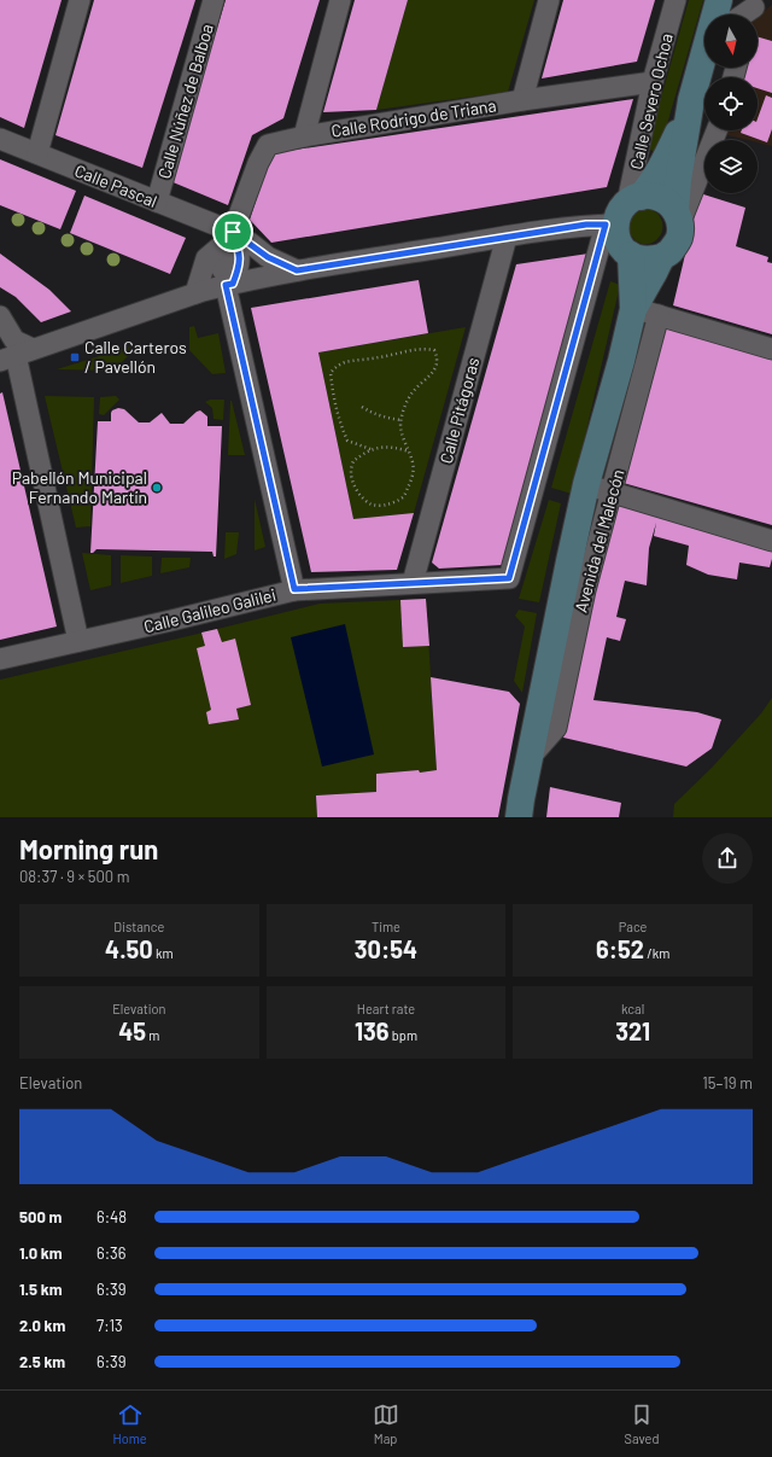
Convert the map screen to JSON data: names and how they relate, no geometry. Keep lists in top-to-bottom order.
{
  "streets": {
    "main road": ["Avenida del Malecón"],
    "street": [
      "Calle Núñez de Balboa",
      "Calle Severo Ochoa",
      "Calle Rodrigo de Triana",
      "Calle Pascal",
      "Calle Pitágoras",
      "Calle Galileo Galilei"
    ]
  },
  "crossings": [
    ["Calle Núñez de Balboa", "Calle Pascal"],
    ["Calle Severo Ochoa", "Calle Rodrigo de Triana"],
    ["Calle Severo Ochoa", "Calle Galileo Galilei"],
    ["Calle Rodrigo de Triana", "Calle Pascal"],
    ["Calle Pitágoras", "Calle Galileo Galilei"]
  ],
  "places": {
    "transit": ["Calle Carteros / Pavellón"],
    "other": ["Pabellón Municipal Fernando Martín"]
  },
  "north": "bottom",
  "page": {
    "heading": ["Morning run", "08:37 · 9 × 500 m"],
    "stats": [
      ["Distance", "4.50 km"],
      ["Time", "30:54"],
      ["Pace", "6:52 /km"],
      ["Elevation", "45 m"],
      ["Heart rate", "136 bpm"],
      ["kcal", "321"]
    ],
    "chart": ["Elevation", "15–19 m"],
    "list": [
      {
        "name": "500 m",
        "note": "6:48"
      },
      {
        "name": "1.0 km",
        "note": "6:36"
      },
      {
        "name": "1.5 km",
        "note": "6:39"
      },
      {
        "name": "2.0 km",
        "note": "7:13"
      },
      {
        "name": "2.5 km",
        "note": "6:39"
      }
    ],
    "tabs": ["Home", "Map", "Saved"]
  }
}
